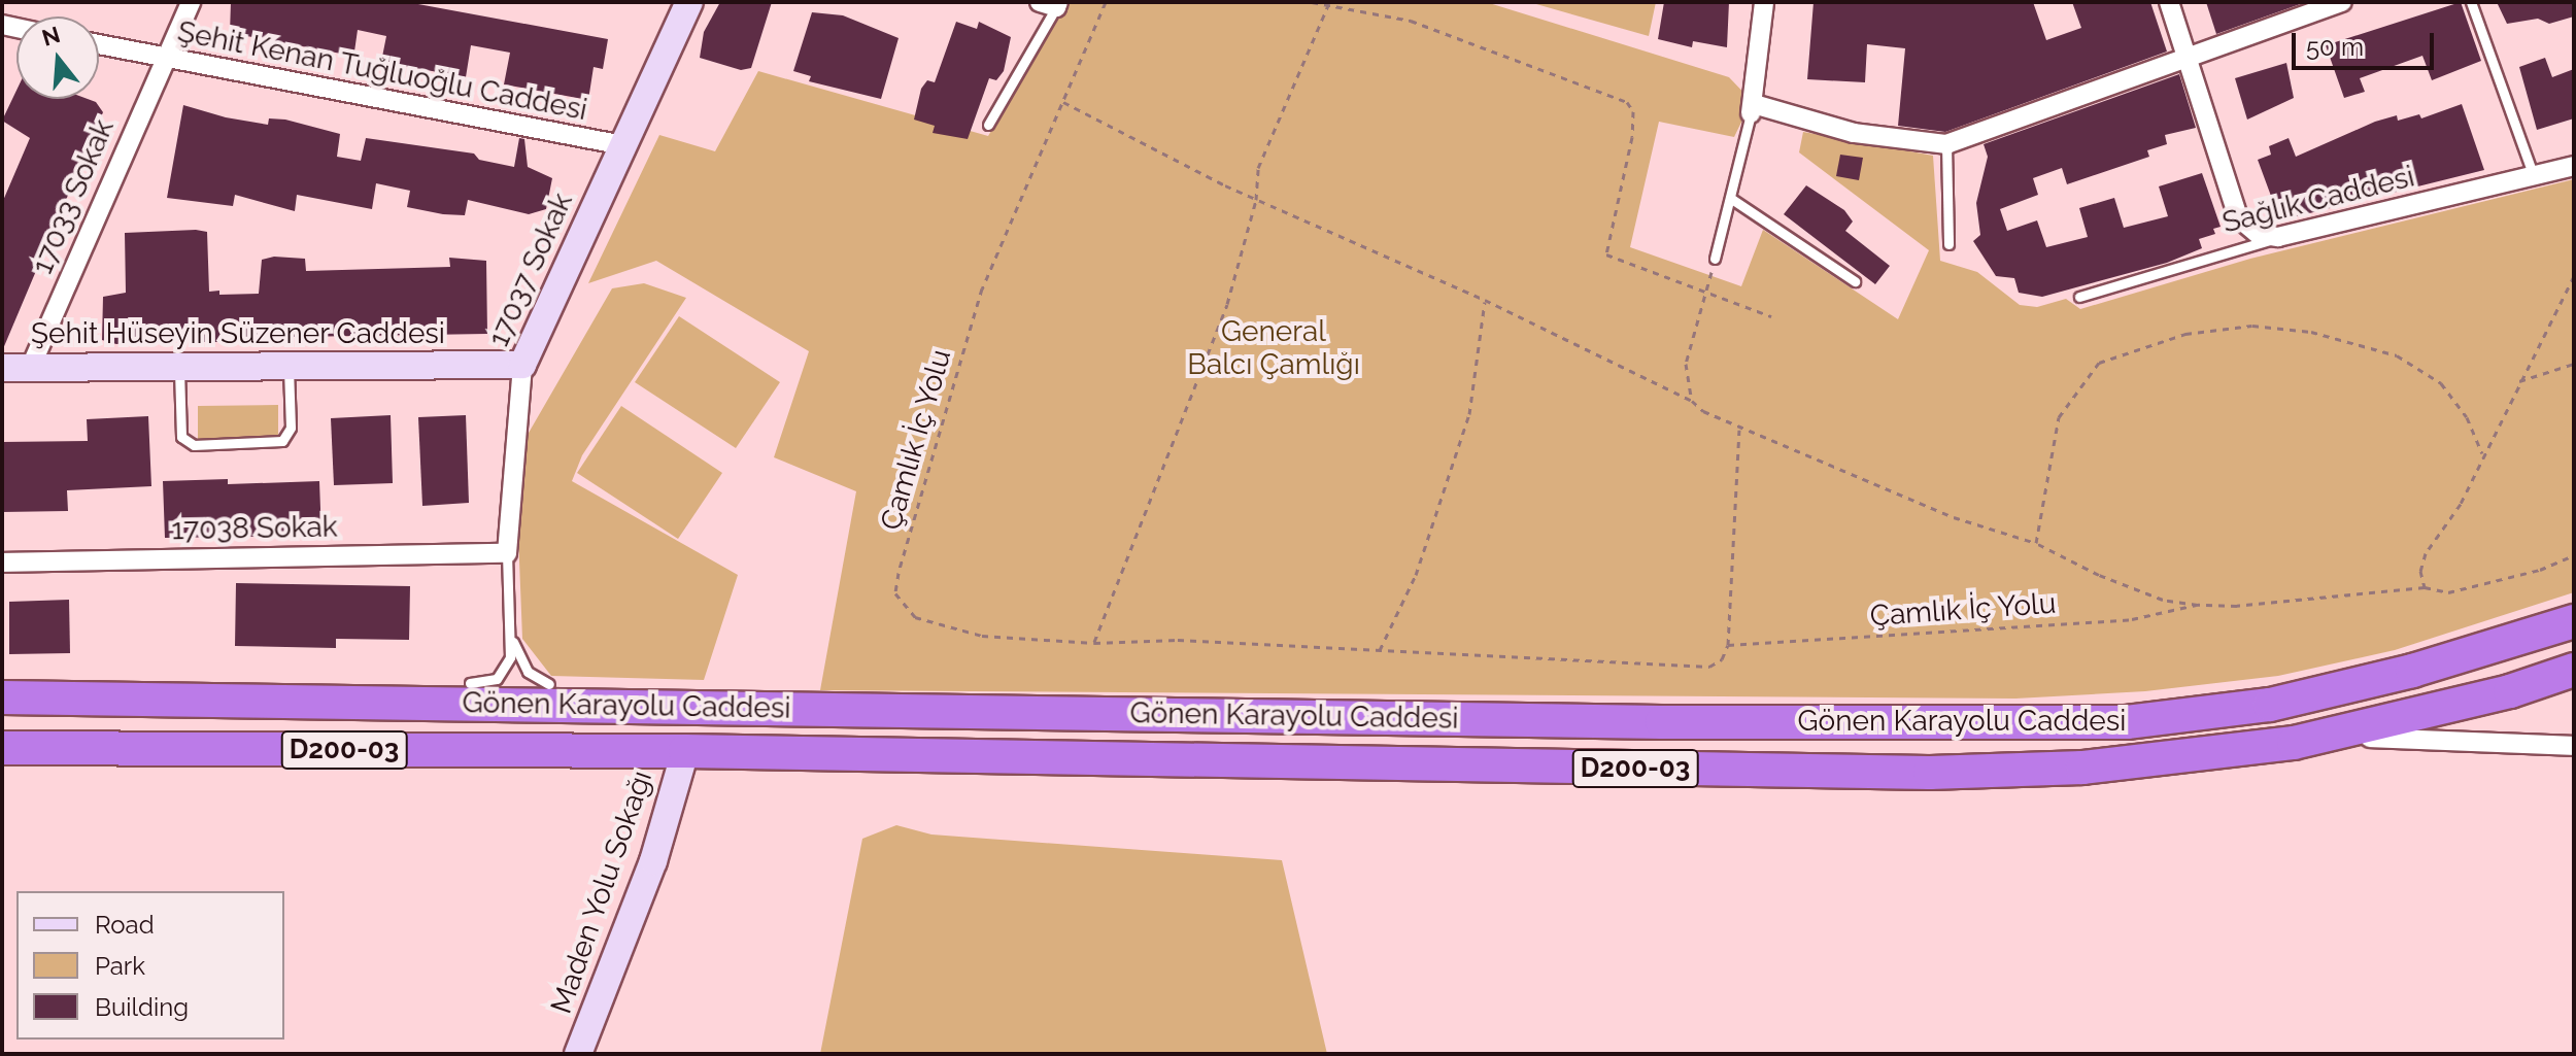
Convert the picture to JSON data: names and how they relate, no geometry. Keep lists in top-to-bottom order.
{
  "streets": {
    "highway": ["Gönen Karayolu Caddesi", "D200-03"],
    "street": [
      "Şehit Kenan Tuğluoğlu Caddesi",
      "17033 Sokak",
      "Sağlık Caddesi",
      "17037 Sokak",
      "Şehit Hüseyin Süzener Caddesi",
      "17038 Sokak",
      "Maden Yolu Sokağı"
    ],
    "path": ["Çamlık İç Yolu"]
  },
  "crossings": [
    ["Şehit Kenan Tuğluoğlu Caddesi", "17033 Sokak"],
    ["Şehit Kenan Tuğluoğlu Caddesi", "17037 Sokak"],
    ["17033 Sokak", "Şehit Hüseyin Süzener Caddesi"],
    ["17037 Sokak", "Şehit Hüseyin Süzener Caddesi"],
    ["17037 Sokak", "17038 Sokak"],
    ["Gönen Karayolu Caddesi", "Maden Yolu Sokağı"]
  ],
  "parks": ["General Balcı Çamlığı"],
  "legend": ["Road", "Park", "Building"],
  "scale_bar": "50 m",
  "north": "top"
}
